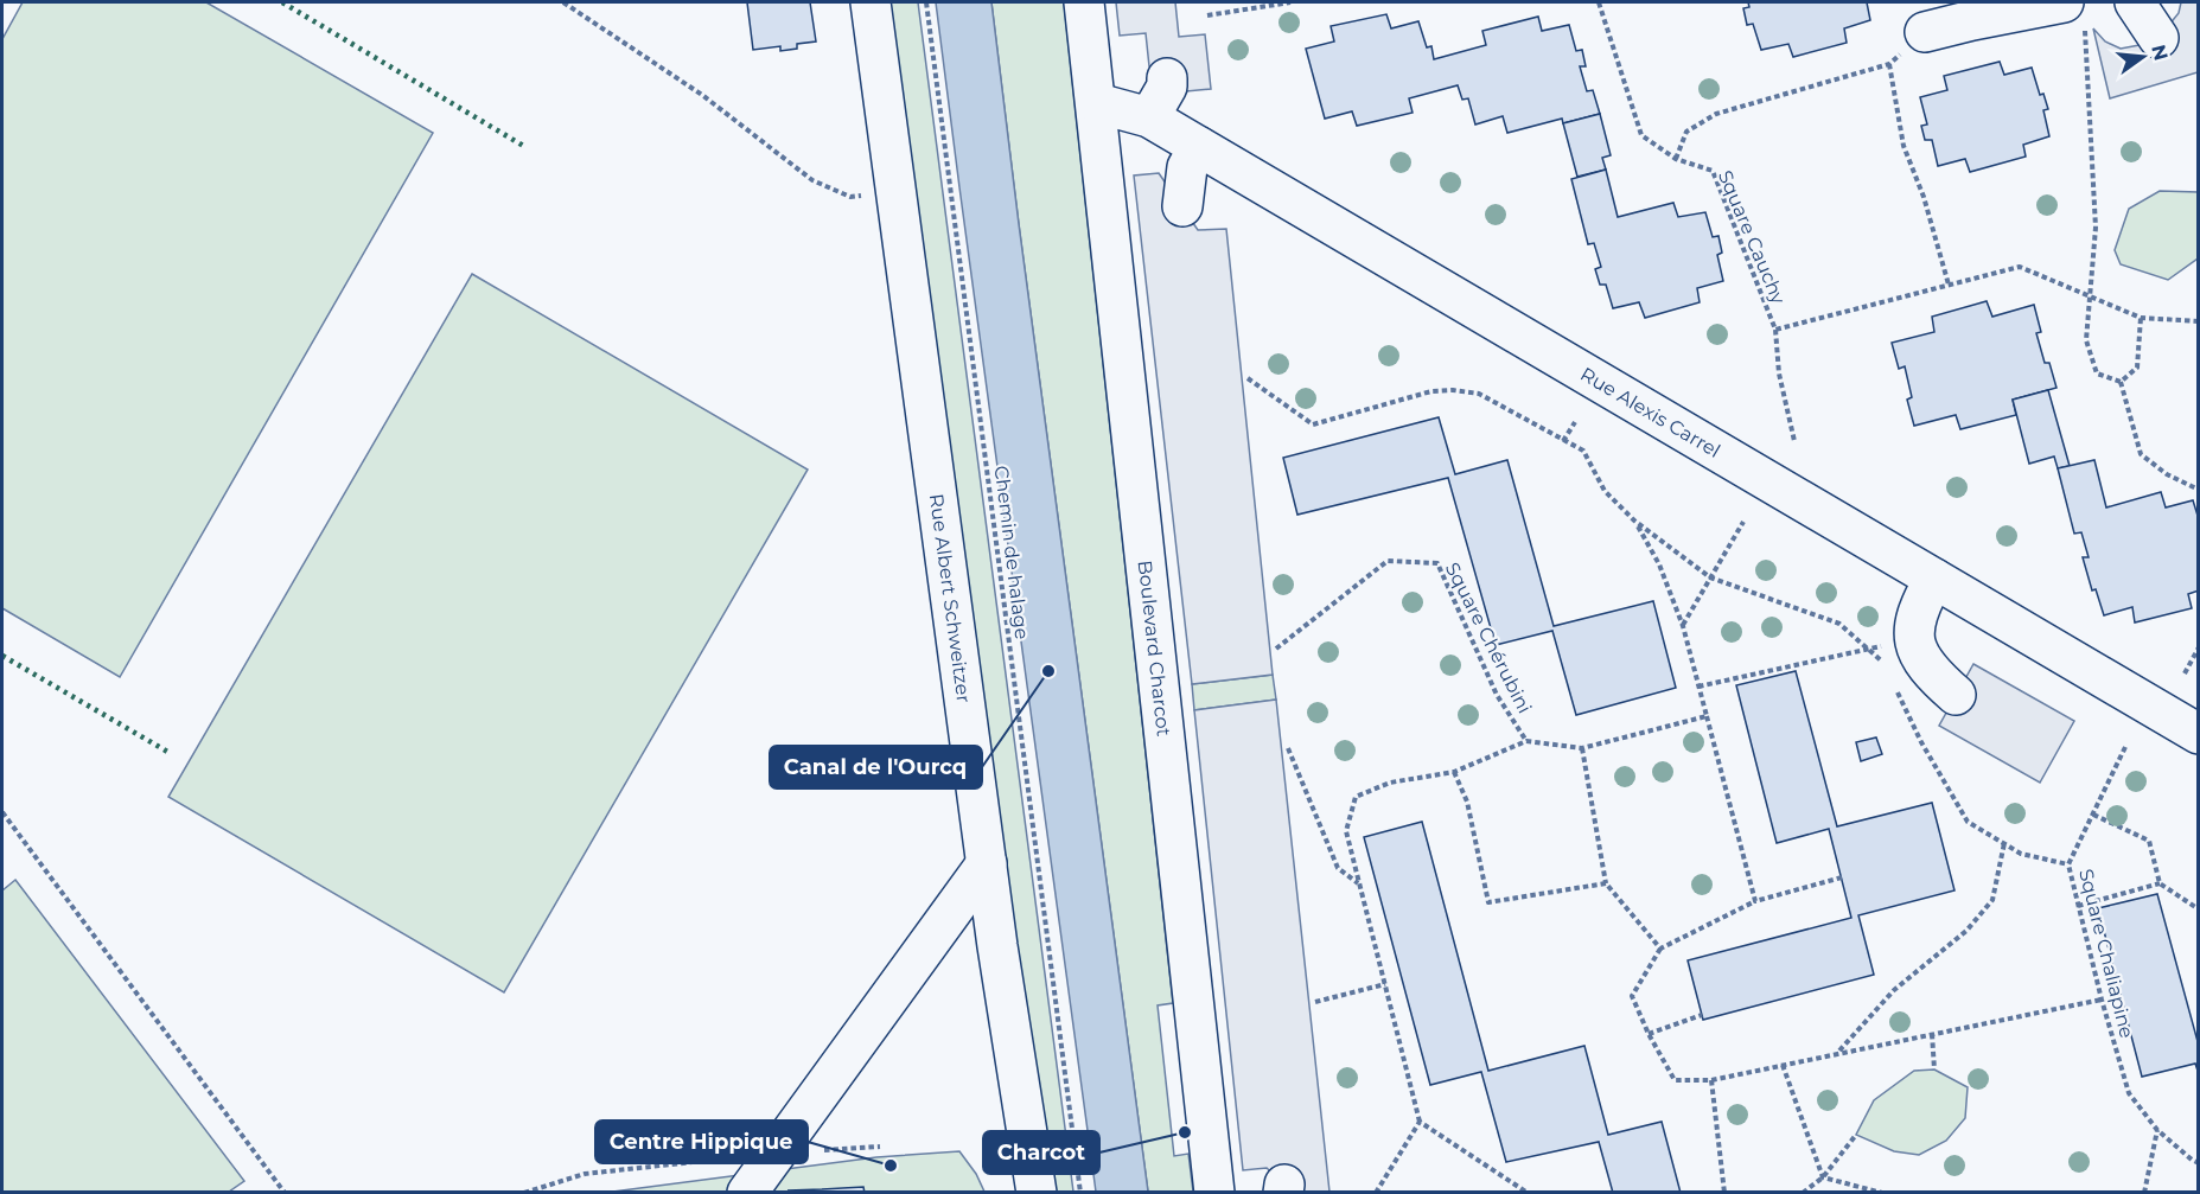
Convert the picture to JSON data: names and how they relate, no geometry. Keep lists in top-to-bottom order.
{
  "streets": {
    "street": ["Rue Alexis Carrel", "Rue Albert Schweitzer", "Boulevard Charcot"],
    "path": [
      "Square Cauchy",
      "Chemin de halage",
      "Square Chérubini",
      "Square Chaliapine"
    ]
  },
  "crossings": [
    ["Rue Alexis Carrel", "Boulevard Charcot"]
  ],
  "places": ["Canal de l'Ourcq", "Charcot", "Centre Hippique"],
  "north": "right"
}
